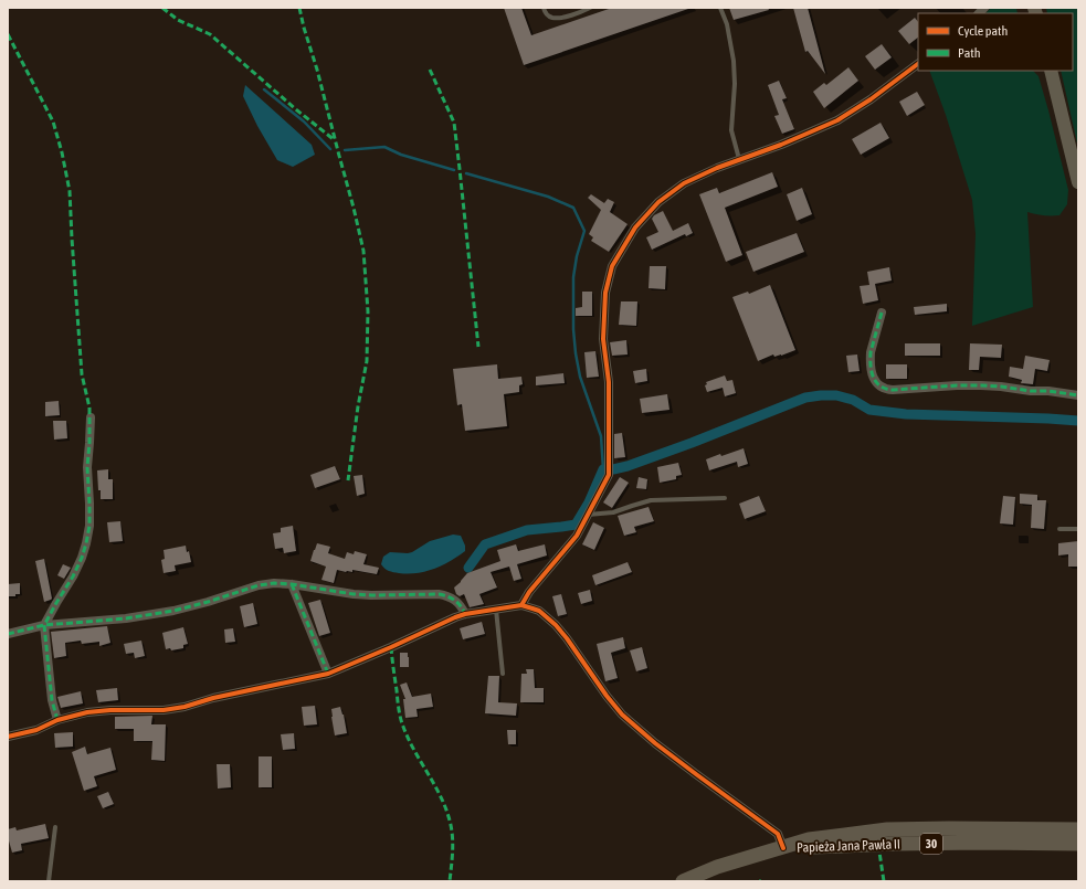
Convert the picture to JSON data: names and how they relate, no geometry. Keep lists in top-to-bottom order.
{
  "streets": {
    "main road": ["30", "Papieża Jana Pawła II"]
  },
  "crossings": [
    ["30", "Papieża Jana Pawła II"]
  ],
  "legend": ["Cycle path", "Path"]
}
